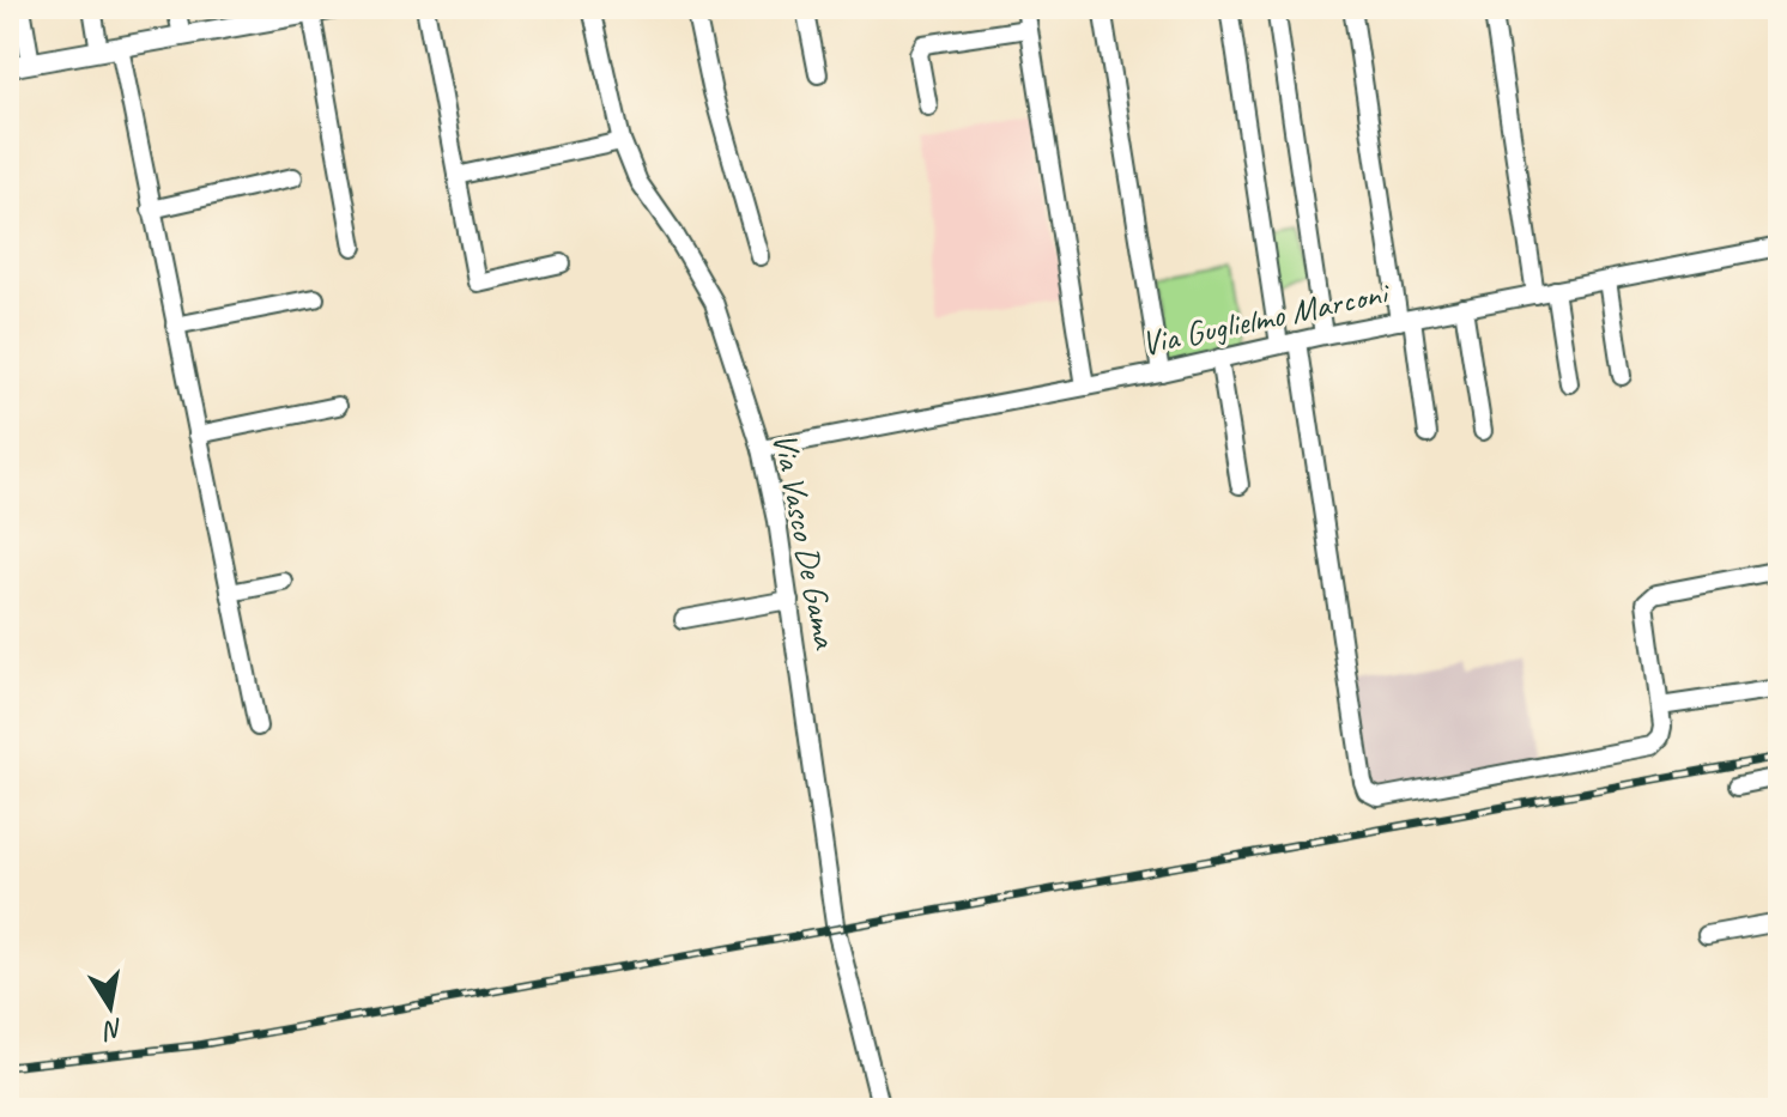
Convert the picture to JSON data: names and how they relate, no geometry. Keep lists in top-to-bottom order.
{
  "streets": {
    "street": ["Via Guglielmo Marconi", "Via Vasco De Gama"]
  },
  "crossings": [
    ["Via Guglielmo Marconi", "Via Vasco De Gama"]
  ],
  "north": "bottom"
}
